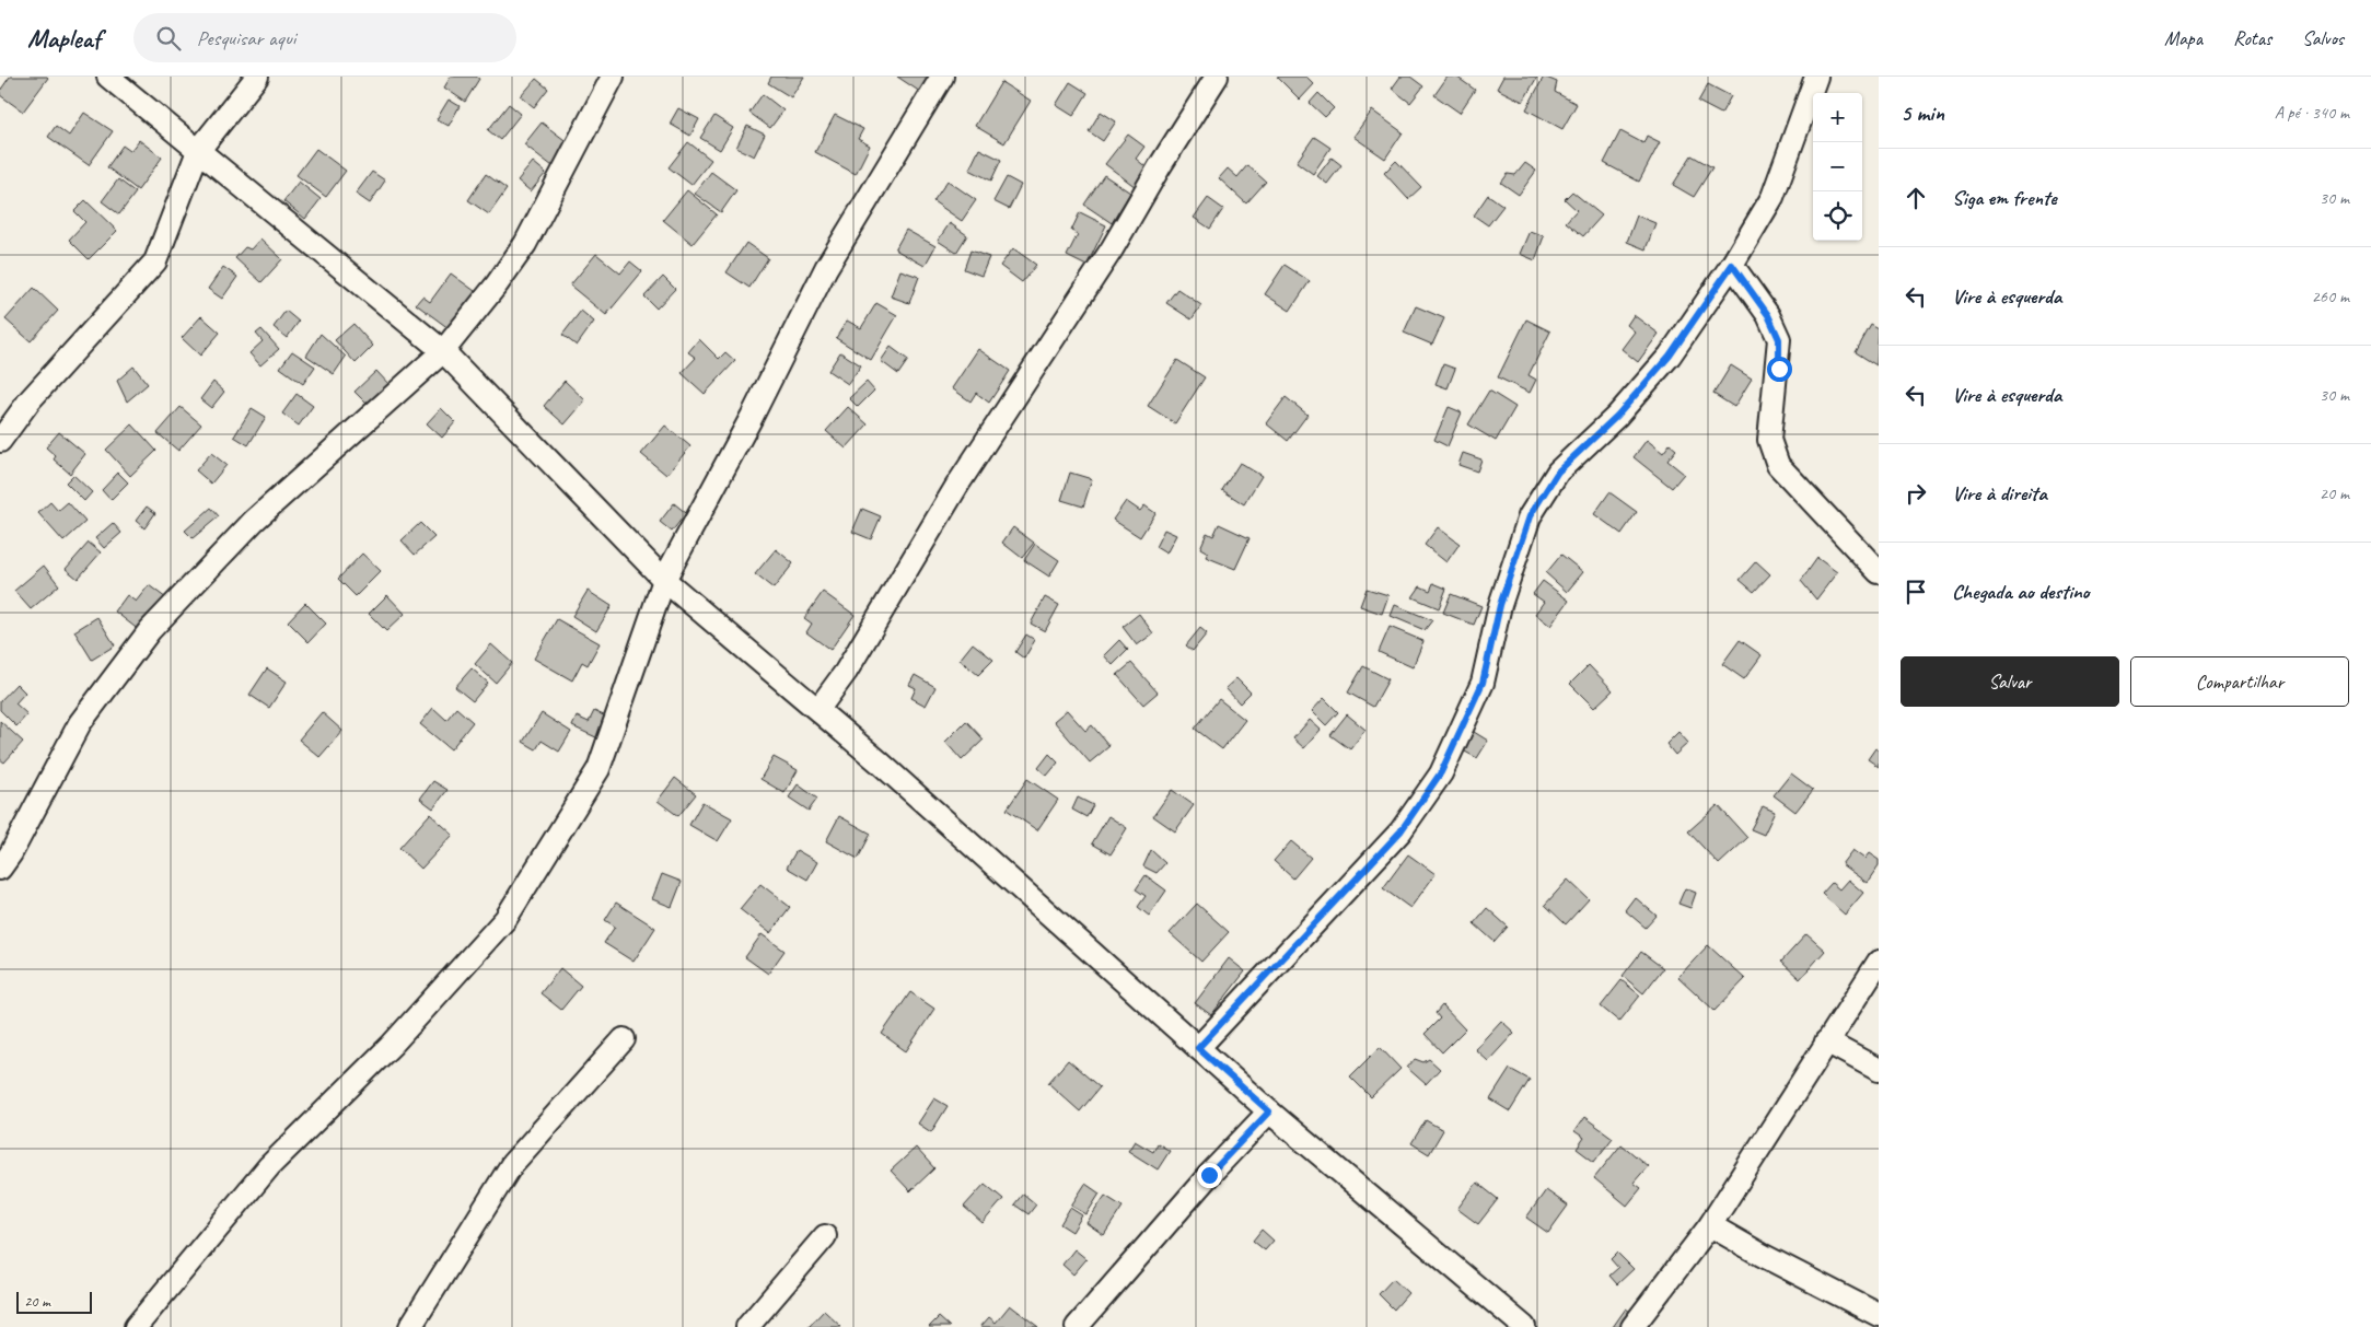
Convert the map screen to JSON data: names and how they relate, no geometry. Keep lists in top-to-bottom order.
{
  "scale_bar": "20 m",
  "page": {
    "header": "Mapleaf",
    "search": "Pesquisar aqui",
    "nav": ["Mapa", "Rotas", "Salvos"],
    "heading": ["5 min", "A pé · 340 m"],
    "map_buttons": ["+", "−"],
    "list": [
      ["Siga em frente", "30 m"],
      ["Vire à esquerda", "260 m"],
      ["Vire à esquerda", "30 m"],
      ["Vire à direita", "20 m"],
      "Chegada ao destino"
    ],
    "buttons": ["Salvar", "Compartilhar"],
    "scale": "20 m"
  }
}
